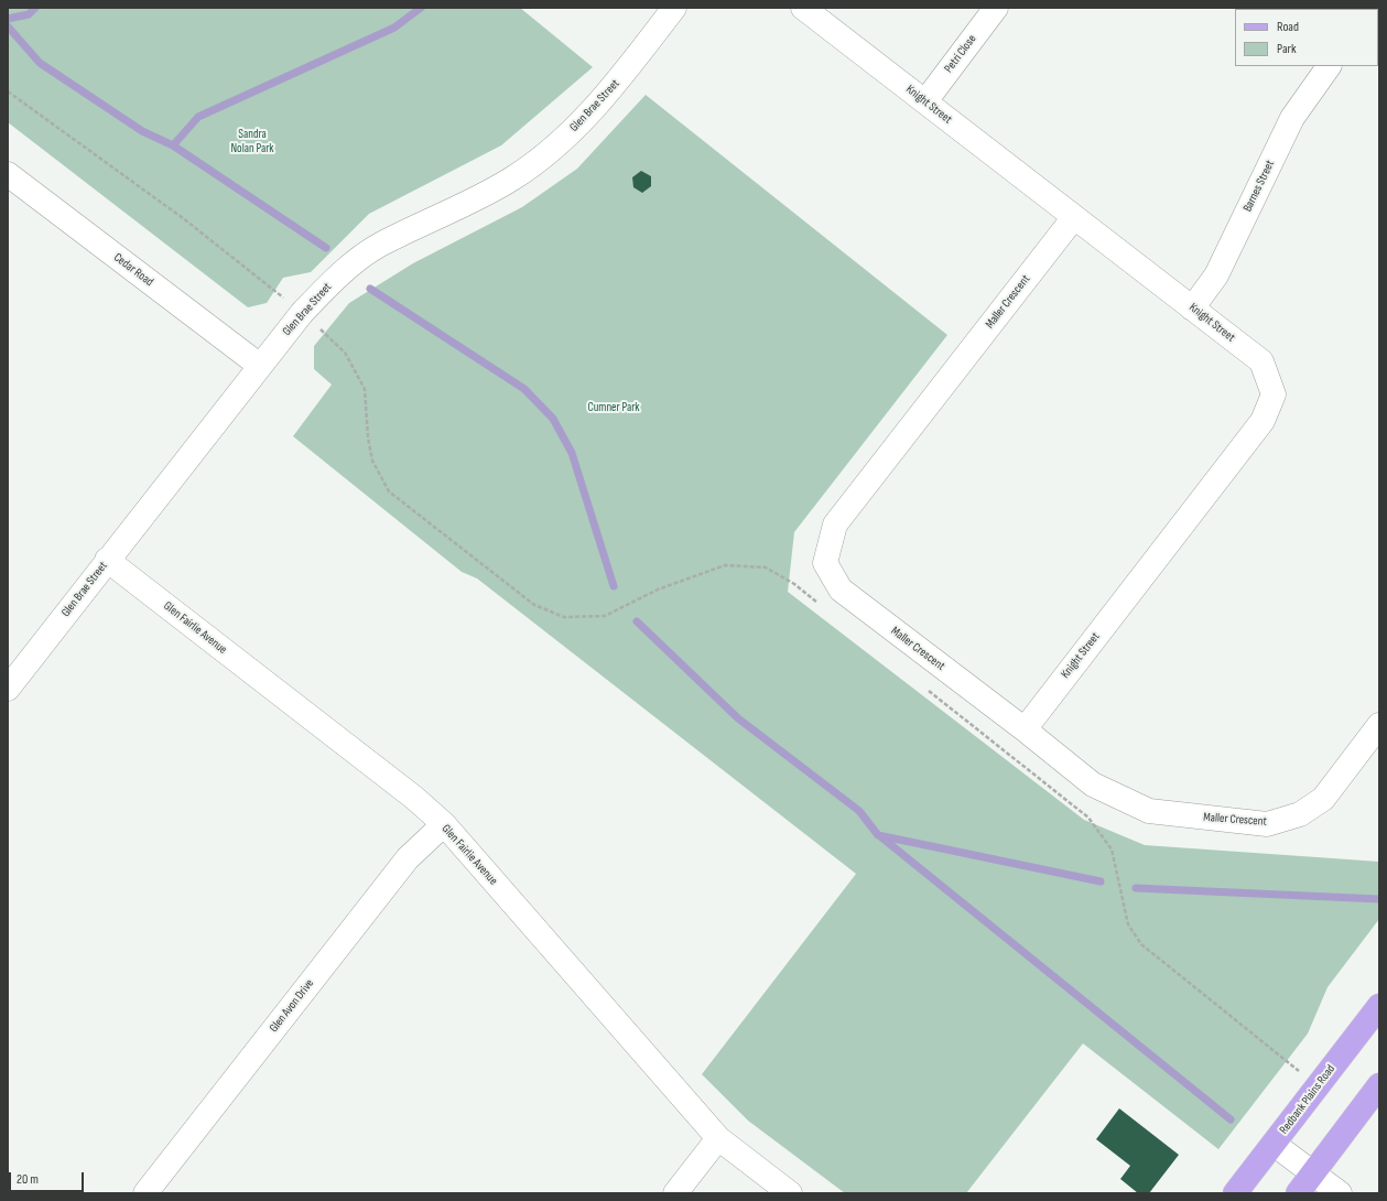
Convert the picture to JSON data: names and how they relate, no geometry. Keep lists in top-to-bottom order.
{
  "streets": {
    "main road": ["Redbank Plains Road"],
    "street": [
      "Petri Close",
      "Knight Street",
      "Glen Brae Street",
      "Barnes Street",
      "Cedar Road",
      "Maller Crescent",
      "Glen Fairlie Avenue",
      "Glen Avon Drive"
    ]
  },
  "crossings": [
    ["Petri Close", "Knight Street"],
    ["Knight Street", "Barnes Street"],
    ["Knight Street", "Maller Crescent"],
    ["Glen Brae Street", "Cedar Road"],
    ["Glen Brae Street", "Glen Fairlie Avenue"],
    ["Glen Fairlie Avenue", "Glen Avon Drive"]
  ],
  "parks": ["Sandra Nolan Park", "Cumner Park"],
  "legend": ["Road", "Park"],
  "scale_bar": "20 m"
}
